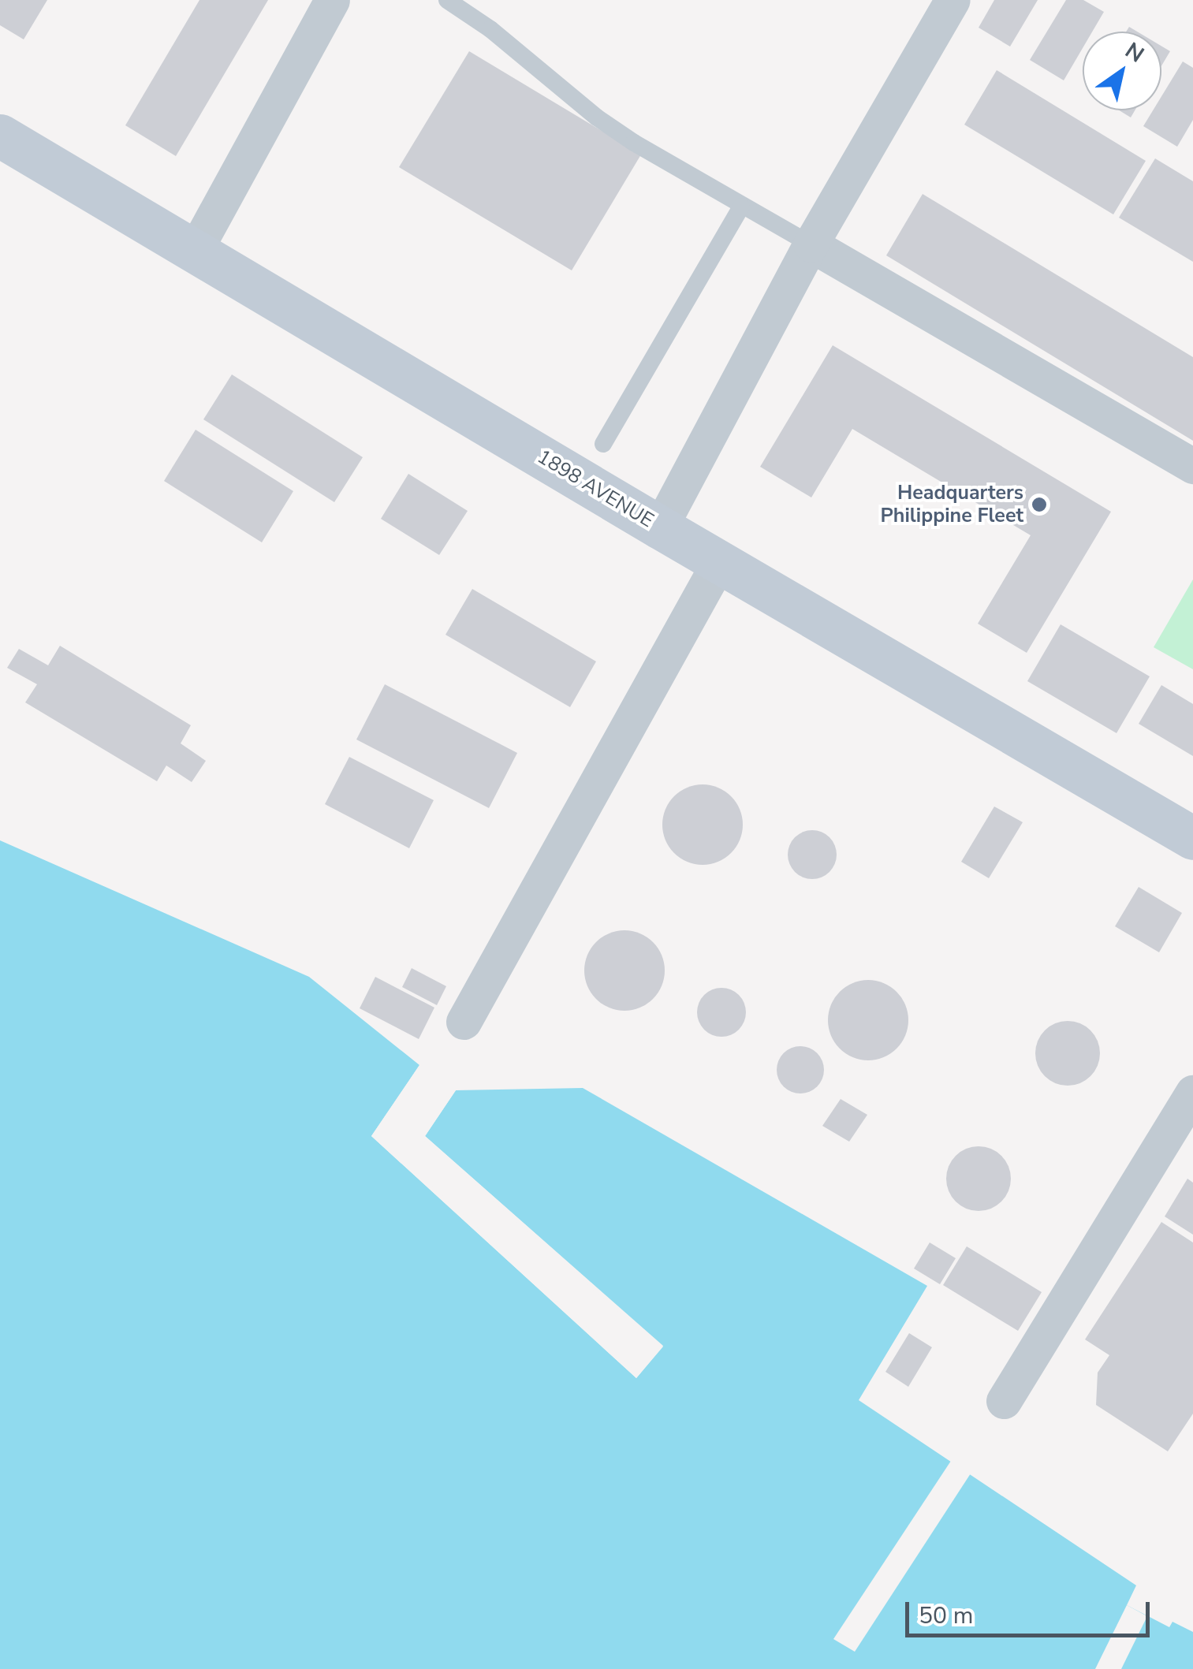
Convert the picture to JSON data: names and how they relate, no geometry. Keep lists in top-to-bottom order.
{
  "streets": {
    "street": ["1898 AVENUE"]
  },
  "places": ["Headquarters Philippine Fleet"],
  "scale_bar": "50 m",
  "north": "top right"
}
